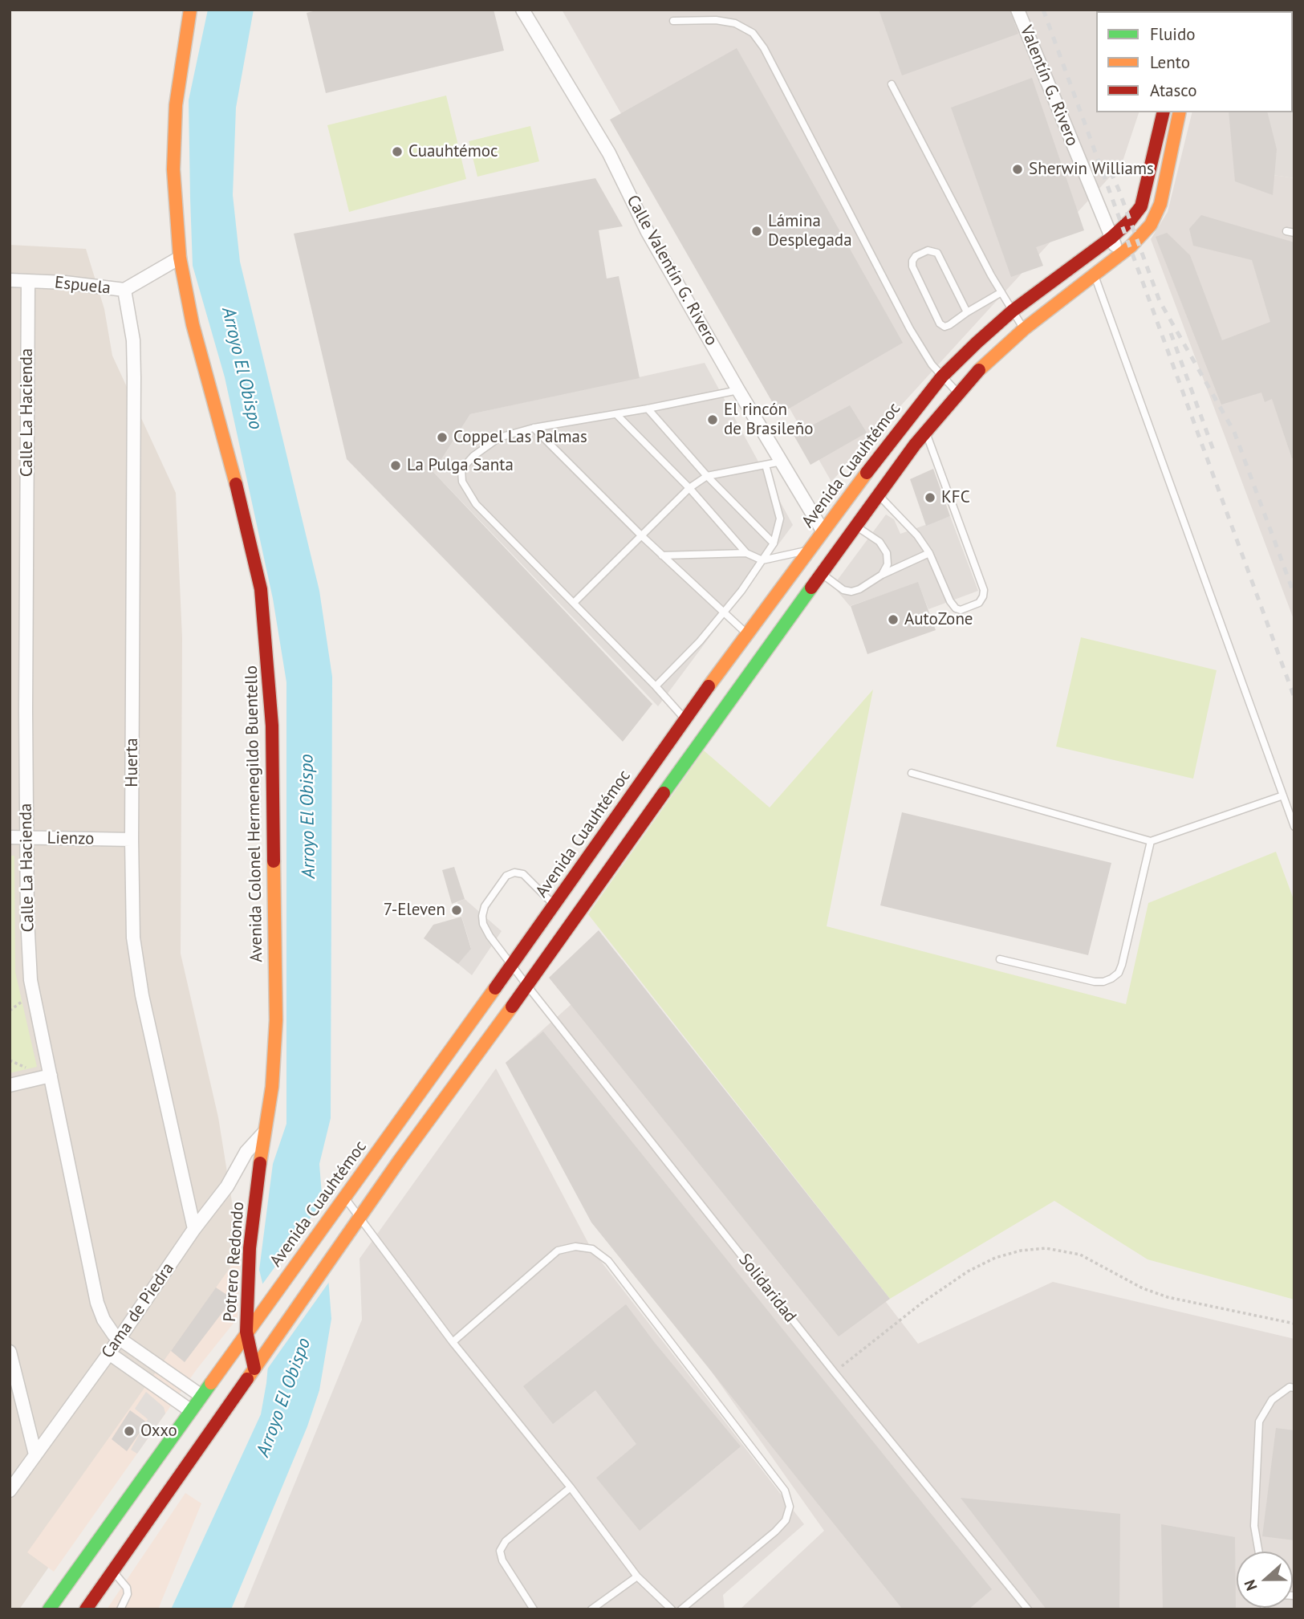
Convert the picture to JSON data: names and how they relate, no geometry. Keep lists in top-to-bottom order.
{
  "streets": {
    "main road": ["Avenida Cuauhtémoc", "Avenida Colonel Hermenegildo Buentello", "Potrero Redondo"],
    "street": [
      "Valentín G. Rivero",
      "Calle Valentín G. Rivero",
      "Espuela",
      "Calle La Hacienda",
      "Huerta",
      "Lienzo",
      "Cama de Piedra"
    ],
    "lane": ["Solidaridad"]
  },
  "crossings": [
    ["Valentín G. Rivero", "Avenida Cuauhtémoc"],
    ["Calle Valentín G. Rivero", "Avenida Cuauhtémoc"],
    ["Espuela", "Calle La Hacienda"],
    ["Espuela", "Huerta"],
    ["Espuela", "Avenida Colonel Hermenegildo Buentello"],
    ["Calle La Hacienda", "Avenida Cuauhtémoc"],
    ["Calle La Hacienda", "Lienzo"],
    ["Calle La Hacienda", "Cama de Piedra"],
    ["Avenida Cuauhtémoc", "Potrero Redondo"],
    ["Avenida Cuauhtémoc", "Solidaridad"],
    ["Huerta", "Lienzo"],
    ["Huerta", "Cama de Piedra"],
    ["Avenida Colonel Hermenegildo Buentello", "Potrero Redondo"],
    ["Avenida Colonel Hermenegildo Buentello", "Cama de Piedra"]
  ],
  "water": ["Arroyo El Obispo"],
  "places": [
    "Cuauhtémoc",
    "Sherwin Williams",
    "Lámina Desplegada",
    "El rincón de Brasileño",
    "Coppel Las Palmas",
    "La Pulga Santa",
    "KFC",
    "AutoZone",
    "7-Eleven",
    "Oxxo"
  ],
  "legend": ["Fluido", "Lento", "Atasco"],
  "north": "left"
}
